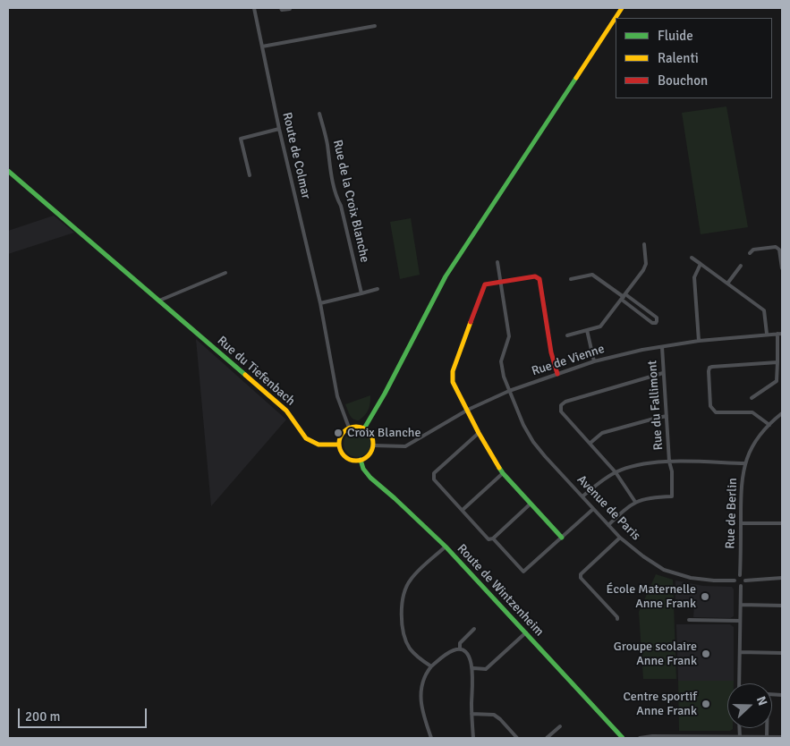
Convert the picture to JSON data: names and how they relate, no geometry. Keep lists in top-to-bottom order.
{
  "streets": {
    "main road": ["Rue du Tiefenbach", "Route de Wintzenheim"],
    "street": [
      "Route de Colmar",
      "Rue de la Croix Blanche",
      "Rue de Vienne",
      "Rue du Fallimont",
      "Avenue de Paris",
      "Rue de Berlin"
    ]
  },
  "crossings": [
    ["Rue de Vienne", "Rue du Tiefenbach"],
    ["Rue de Vienne", "Rue du Fallimont"],
    ["Rue de Vienne", "Avenue de Paris"],
    ["Rue de Vienne", "Route de Wintzenheim"],
    ["Rue du Tiefenbach", "Route de Wintzenheim"],
    ["Avenue de Paris", "Rue de Berlin"]
  ],
  "places": [
    "Croix Blanche",
    "École Maternelle Anne Frank",
    "Groupe scolaire Anne Frank",
    "Centre sportif Anne Frank"
  ],
  "legend": ["Fluide", "Ralenti", "Bouchon"],
  "scale_bar": "200 m",
  "north": "right"
}
